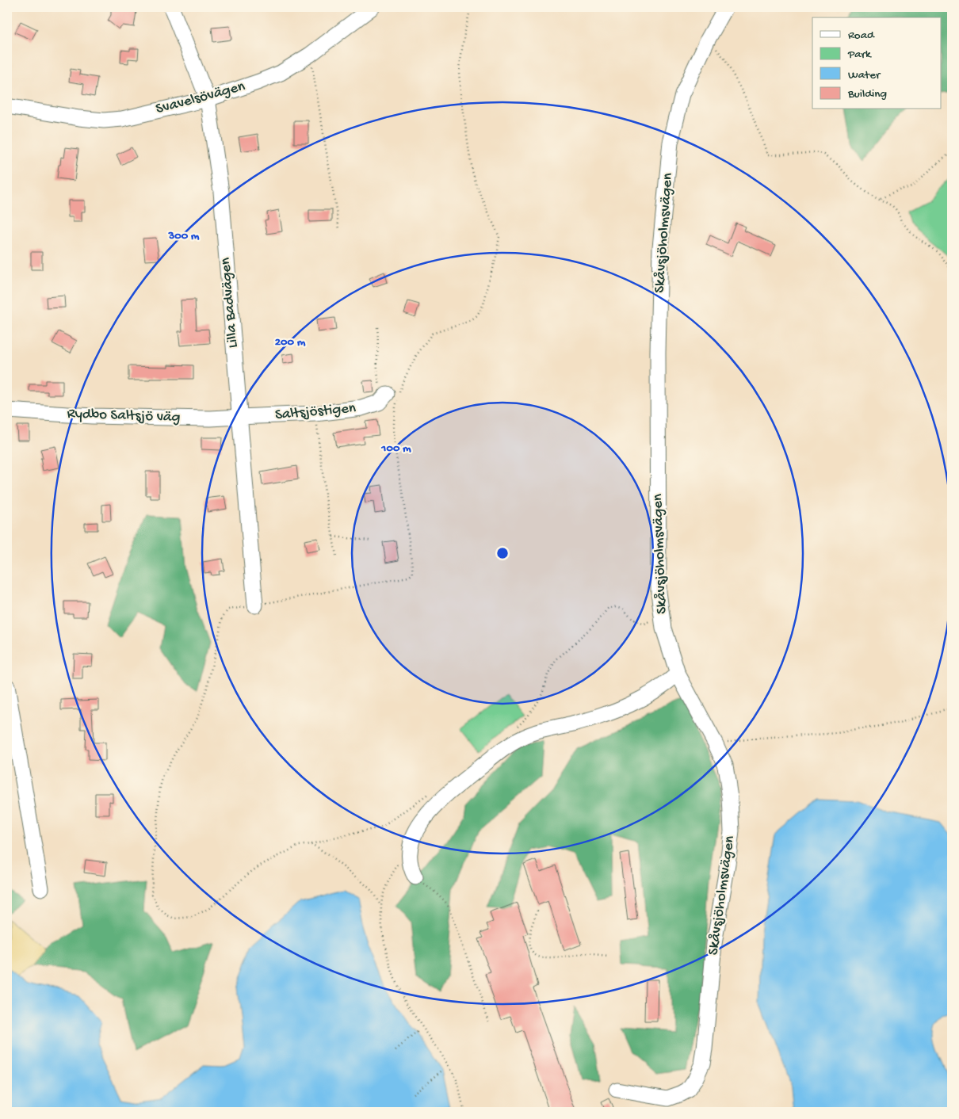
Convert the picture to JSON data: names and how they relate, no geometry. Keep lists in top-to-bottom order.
{
  "streets": {
    "street": [
      "Svavelsövägen",
      "Skåvsjöholmsvägen",
      "Lilla Badvägen",
      "Saltsjöstigen",
      "Rydbo Saltsjö väg"
    ]
  },
  "crossings": [
    ["Svavelsövägen", "Lilla Badvägen"],
    ["Lilla Badvägen", "Saltsjöstigen"],
    ["Lilla Badvägen", "Rydbo Saltsjö väg"],
    ["Saltsjöstigen", "Rydbo Saltsjö väg"]
  ],
  "legend": [
    "Road",
    "Park",
    "Water",
    "Building"
  ],
  "rings": ["300 m", "200 m", "100 m"]
}
